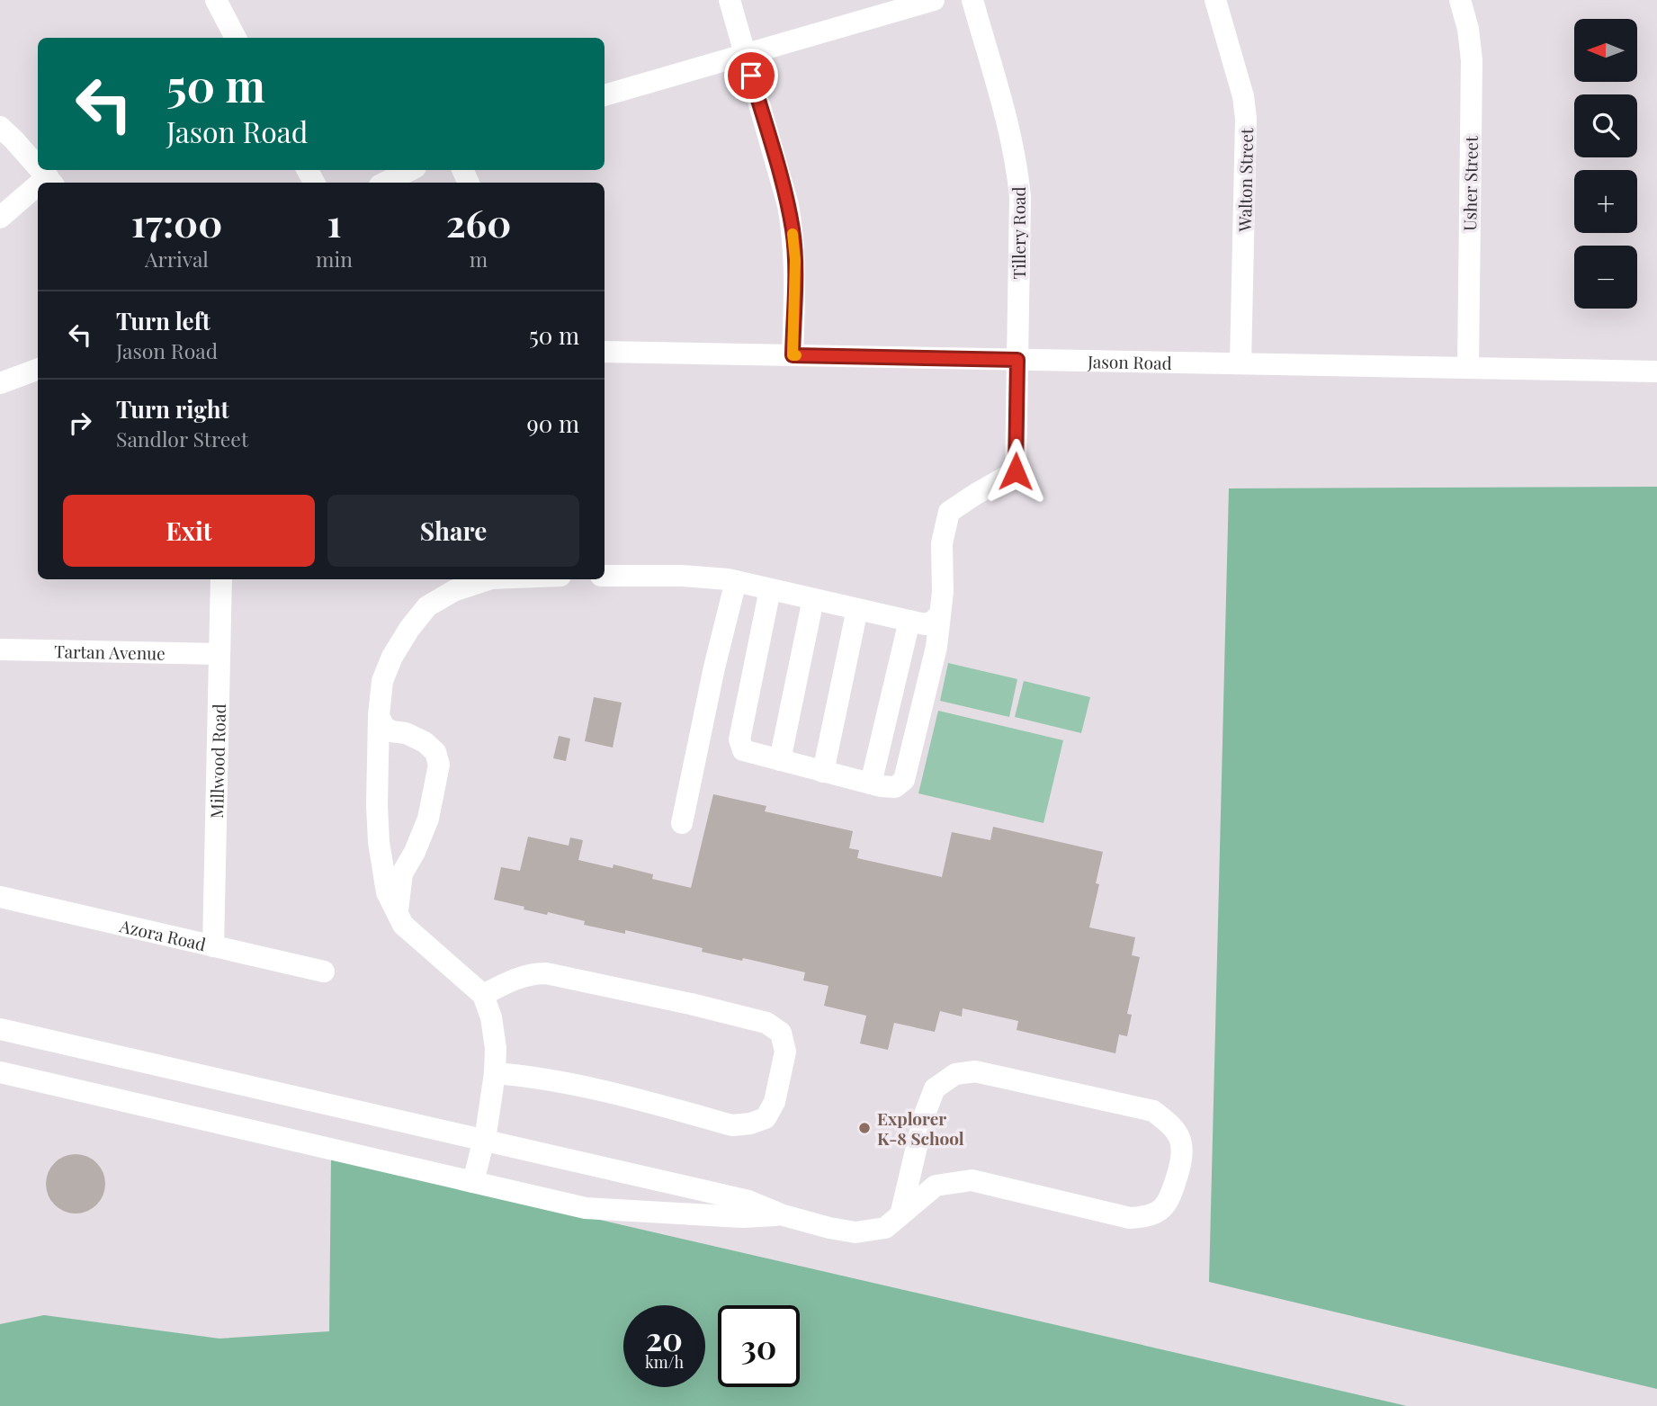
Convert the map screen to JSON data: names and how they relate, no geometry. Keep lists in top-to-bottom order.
{
  "streets": {
    "street": [
      "Walton Street",
      "Usher Street",
      "Tillery Road",
      "Jason Road",
      "Tartan Avenue",
      "Millwood Road",
      "Azora Road"
    ]
  },
  "crossings": [
    ["Walton Street", "Jason Road"],
    ["Usher Street", "Jason Road"],
    ["Tillery Road", "Jason Road"],
    ["Tartan Avenue", "Millwood Road"],
    ["Millwood Road", "Azora Road"]
  ],
  "places": ["Explorer K-8 School"],
  "north": "left",
  "page": {
    "map_buttons": ["+", "−"],
    "turn": ["50 m", "Jason Road"],
    "eta": [
      "17:00",
      "Arrival",
      "1",
      "min",
      "260",
      "m"
    ],
    "list": [
      {
        "name": "Turn left",
        "note": "Jason Road",
        "value": "50 m"
      },
      {
        "name": "Turn right",
        "note": "Sandlor Street",
        "value": "90 m"
      }
    ],
    "buttons": ["Exit", "Share"],
    "speed": "20 km/h",
    "limit": "30"
  }
}
